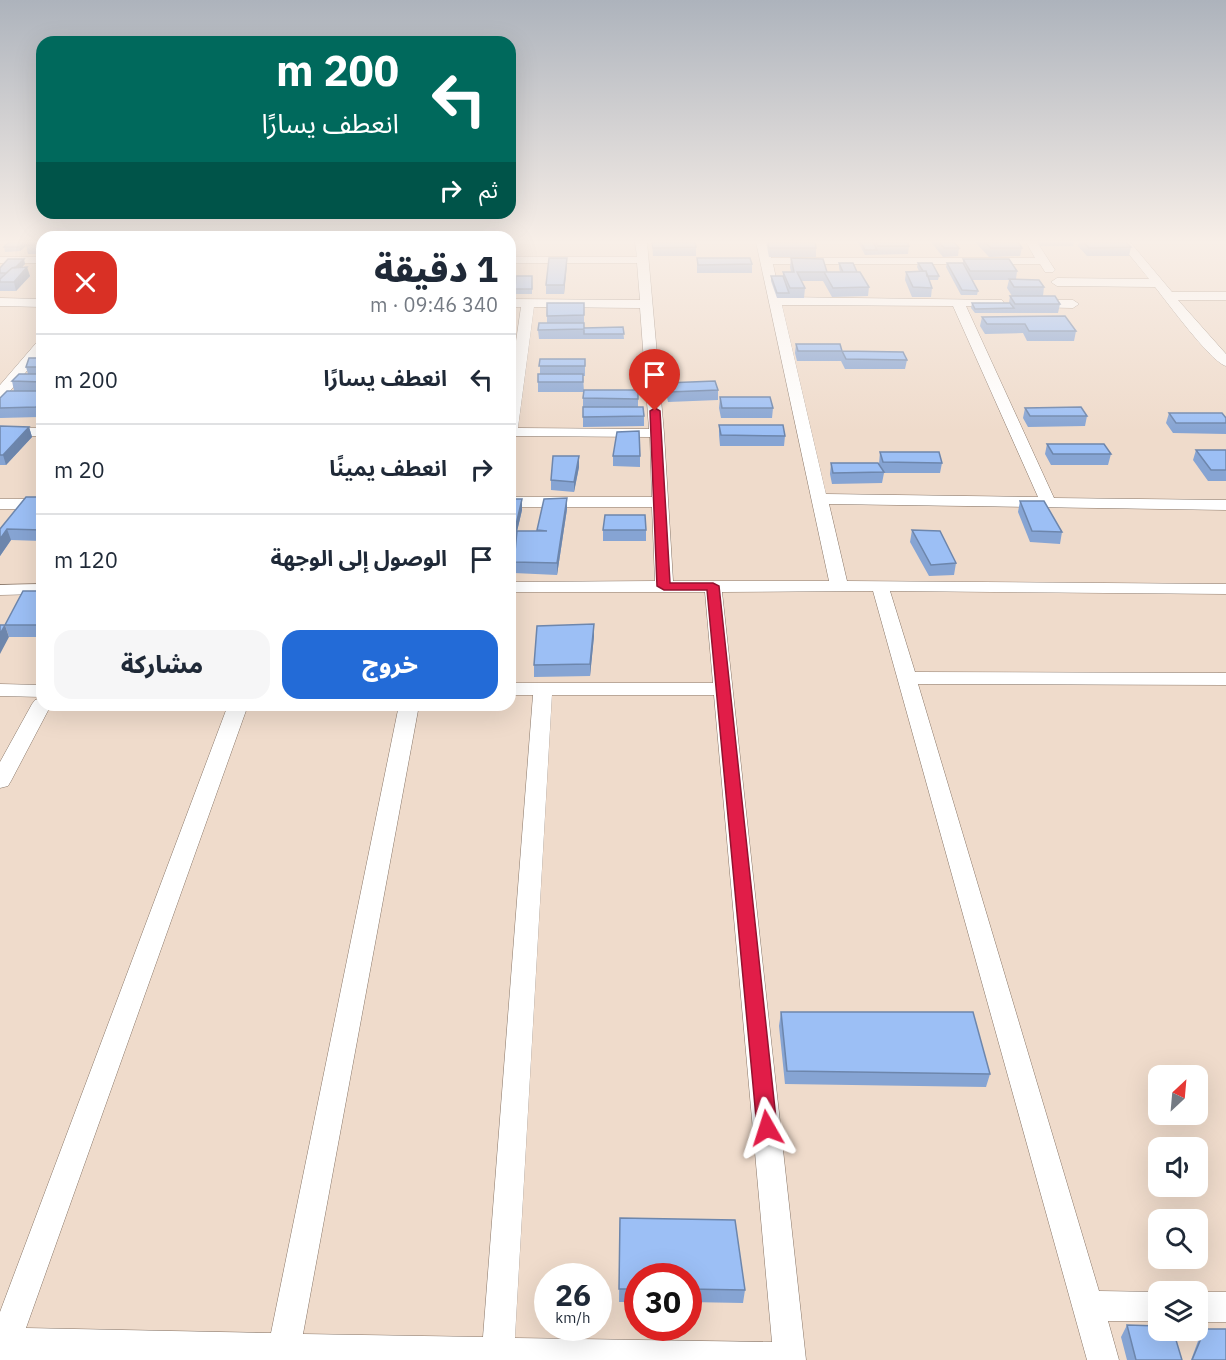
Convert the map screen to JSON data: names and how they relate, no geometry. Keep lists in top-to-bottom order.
{
  "north": "top right",
  "page": {
    "turn": ["200 m", "انعطف يسارًا"],
    "then": "ثم",
    "heading": ["1 دقيقة", "340 m · 09:46"],
    "list": [
      {
        "name": "انعطف يسارًا",
        "value": "200 m"
      },
      {
        "name": "انعطف يمينًا",
        "value": "20 m"
      },
      {
        "name": "الوصول إلى الوجهة",
        "value": "120 m"
      }
    ],
    "buttons": ["خروج", "مشاركة"],
    "speed": "26 km/h",
    "limit": "30"
  }
}
